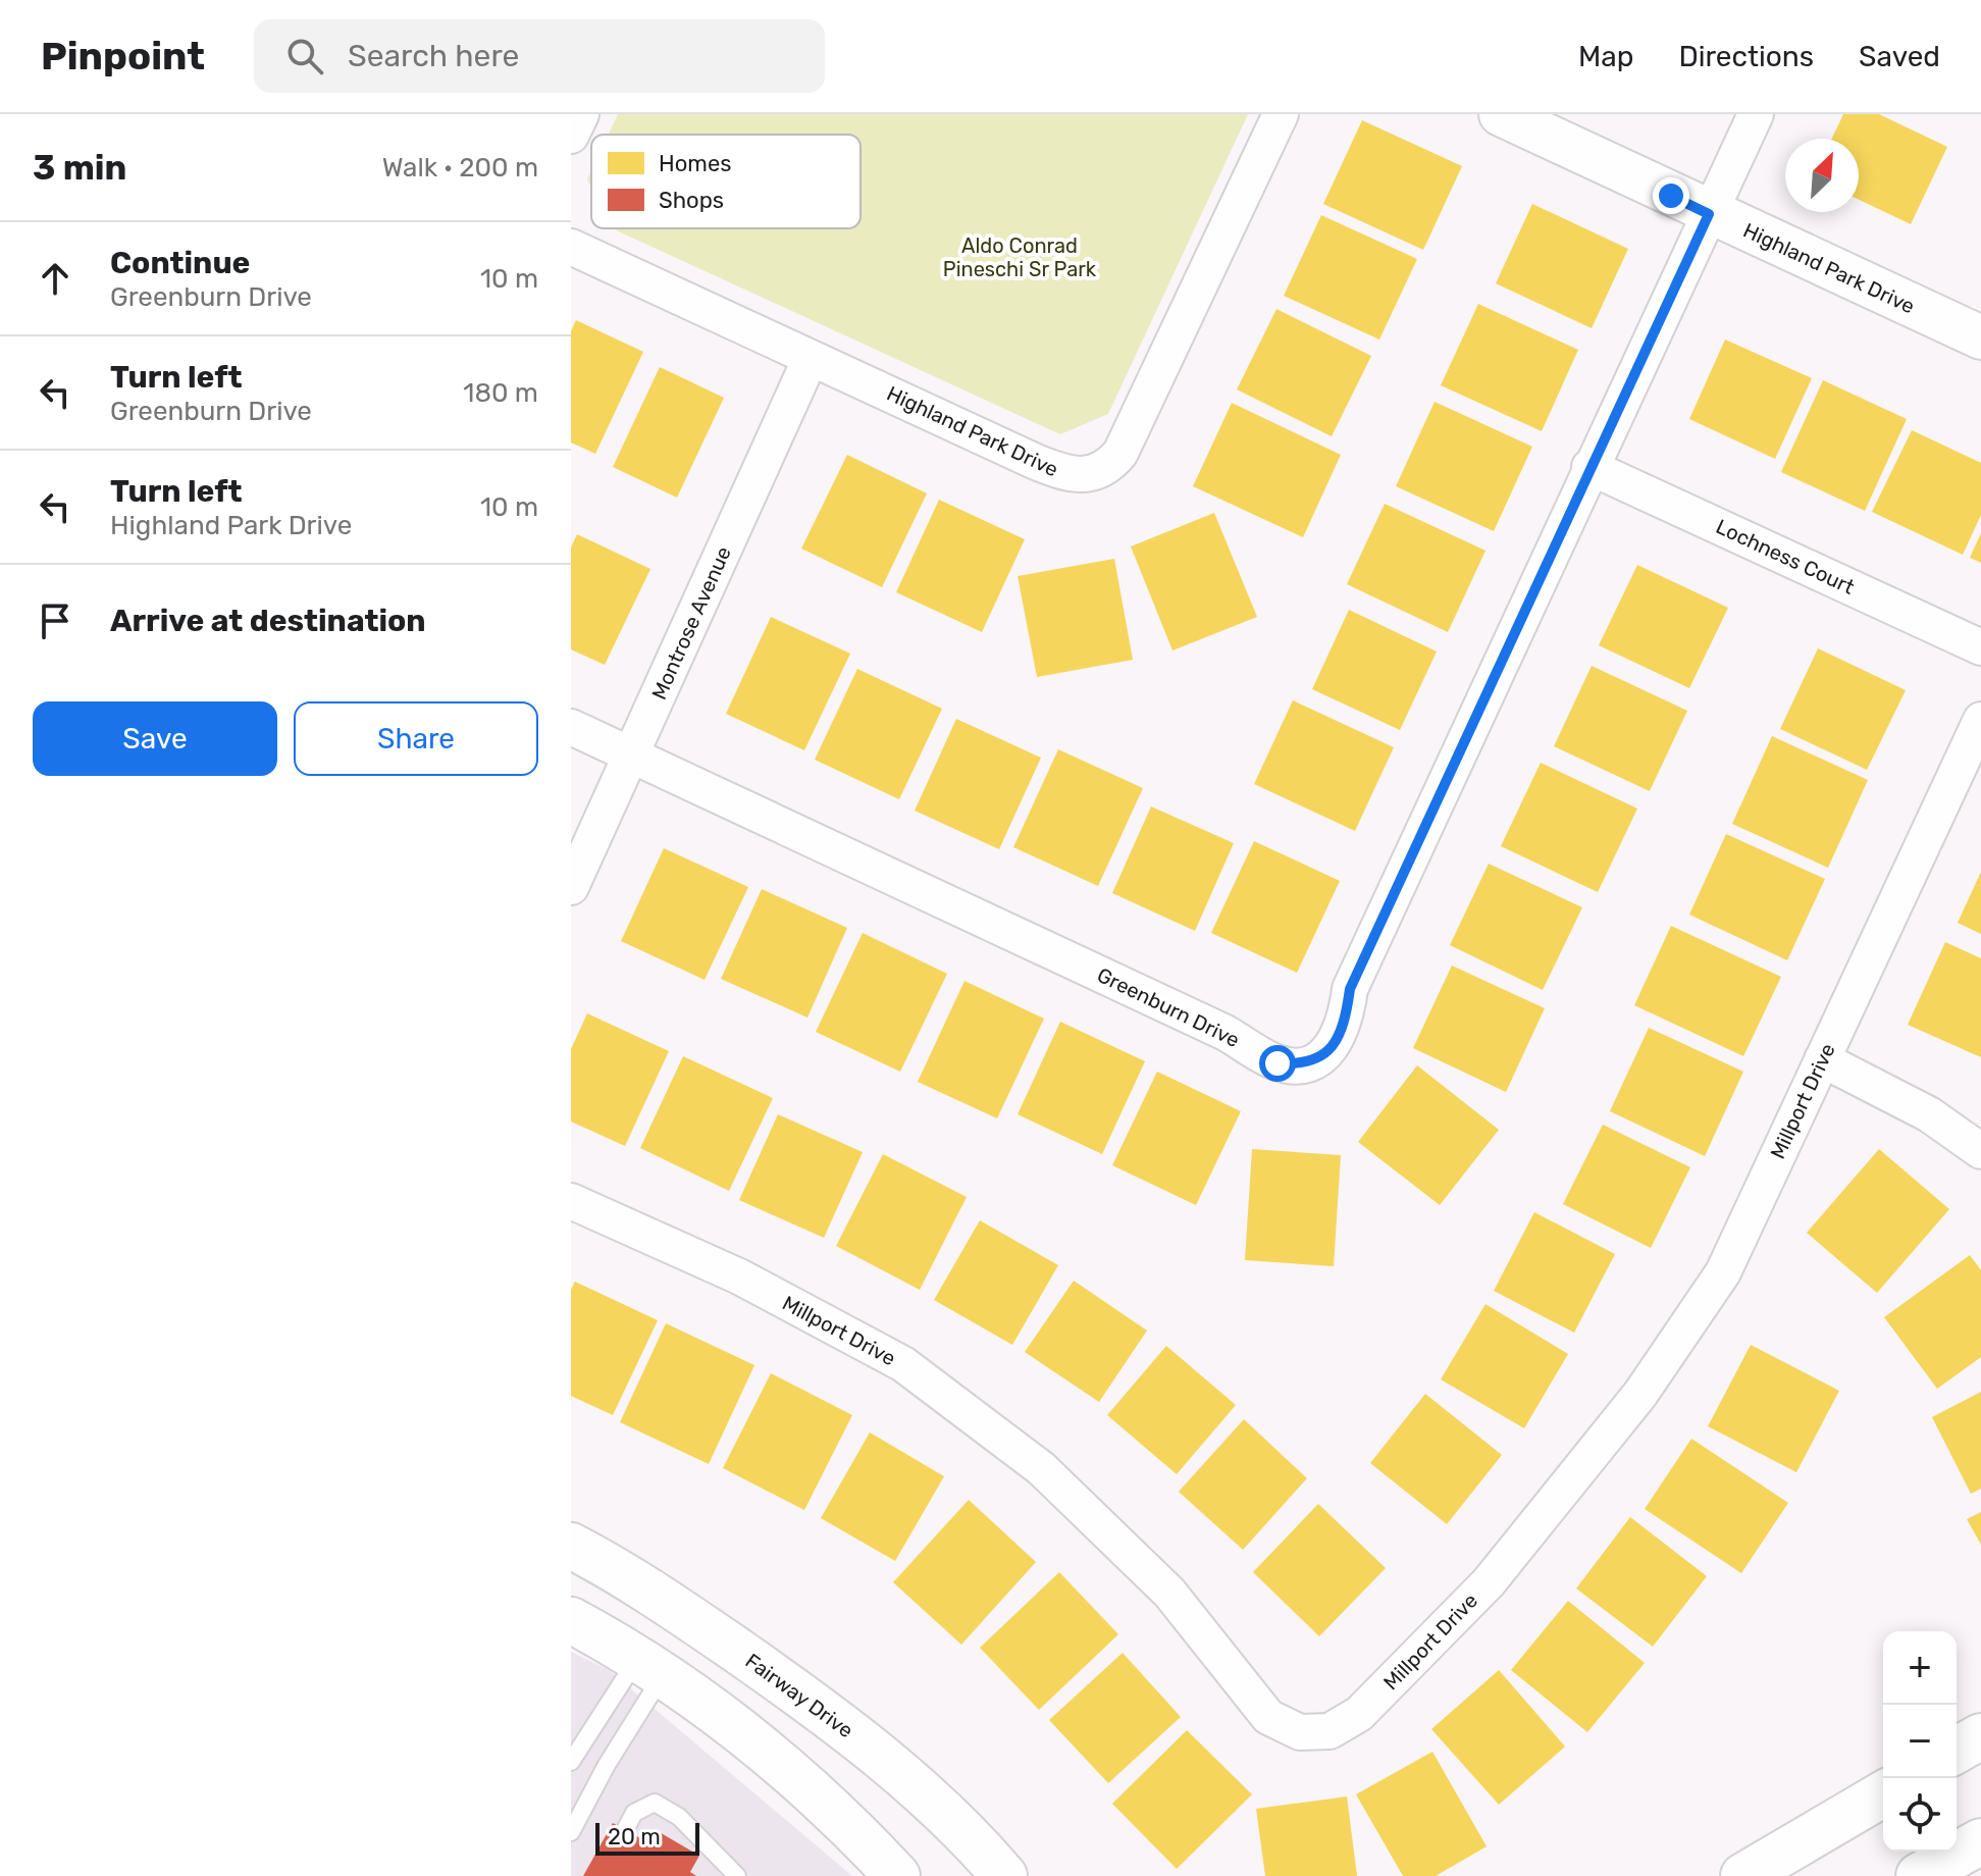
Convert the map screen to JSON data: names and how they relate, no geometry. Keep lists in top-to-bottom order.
{
  "streets": {
    "main road": ["Fairway Drive"],
    "street": [
      "Highland Park Drive",
      "Lochness Court",
      "Montrose Avenue",
      "Greenburn Drive",
      "Millport Drive"
    ]
  },
  "crossings": [
    ["Highland Park Drive", "Montrose Avenue"],
    ["Highland Park Drive", "Greenburn Drive"],
    ["Lochness Court", "Greenburn Drive"],
    ["Montrose Avenue", "Greenburn Drive"]
  ],
  "parks": ["Aldo Conrad Pineschi Sr Park"],
  "legend": ["Homes", "Shops"],
  "scale_bar": "20 m",
  "north": "top right",
  "page": {
    "header": "Pinpoint",
    "search": "Search here",
    "nav": ["Map", "Directions", "Saved"],
    "heading": ["3 min", "Walk · 200 m"],
    "list": [
      ["Continue", "Greenburn Drive", "10 m"],
      ["Turn left", "Greenburn Drive", "180 m"],
      ["Turn left", "Highland Park Drive", "10 m"],
      "Arrive at destination"
    ],
    "buttons": ["Save", "Share"],
    "map_buttons": ["+", "−"],
    "scale": "20 m"
  }
}
